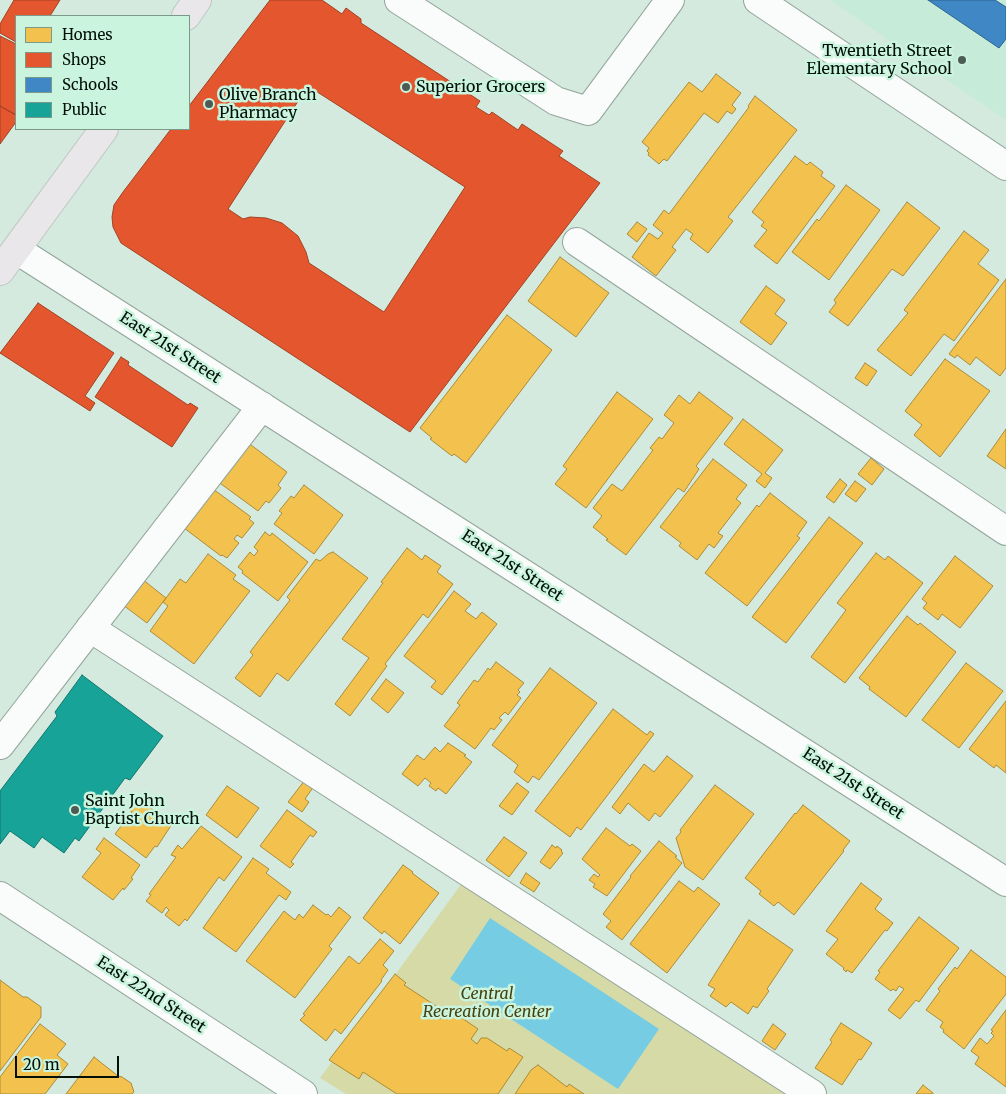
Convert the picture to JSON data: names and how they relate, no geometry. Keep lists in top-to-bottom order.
{
  "streets": {
    "street": ["East 21st Street", "East 22nd Street"]
  },
  "parks": ["Central Recreation Center"],
  "places": [
    "Twentieth Street Elementary School",
    "Superior Grocers",
    "Olive Branch Pharmacy",
    "Saint John Baptist Church"
  ],
  "legend": [
    "Homes",
    "Shops",
    "Schools",
    "Public"
  ],
  "scale_bar": "20 m"
}
